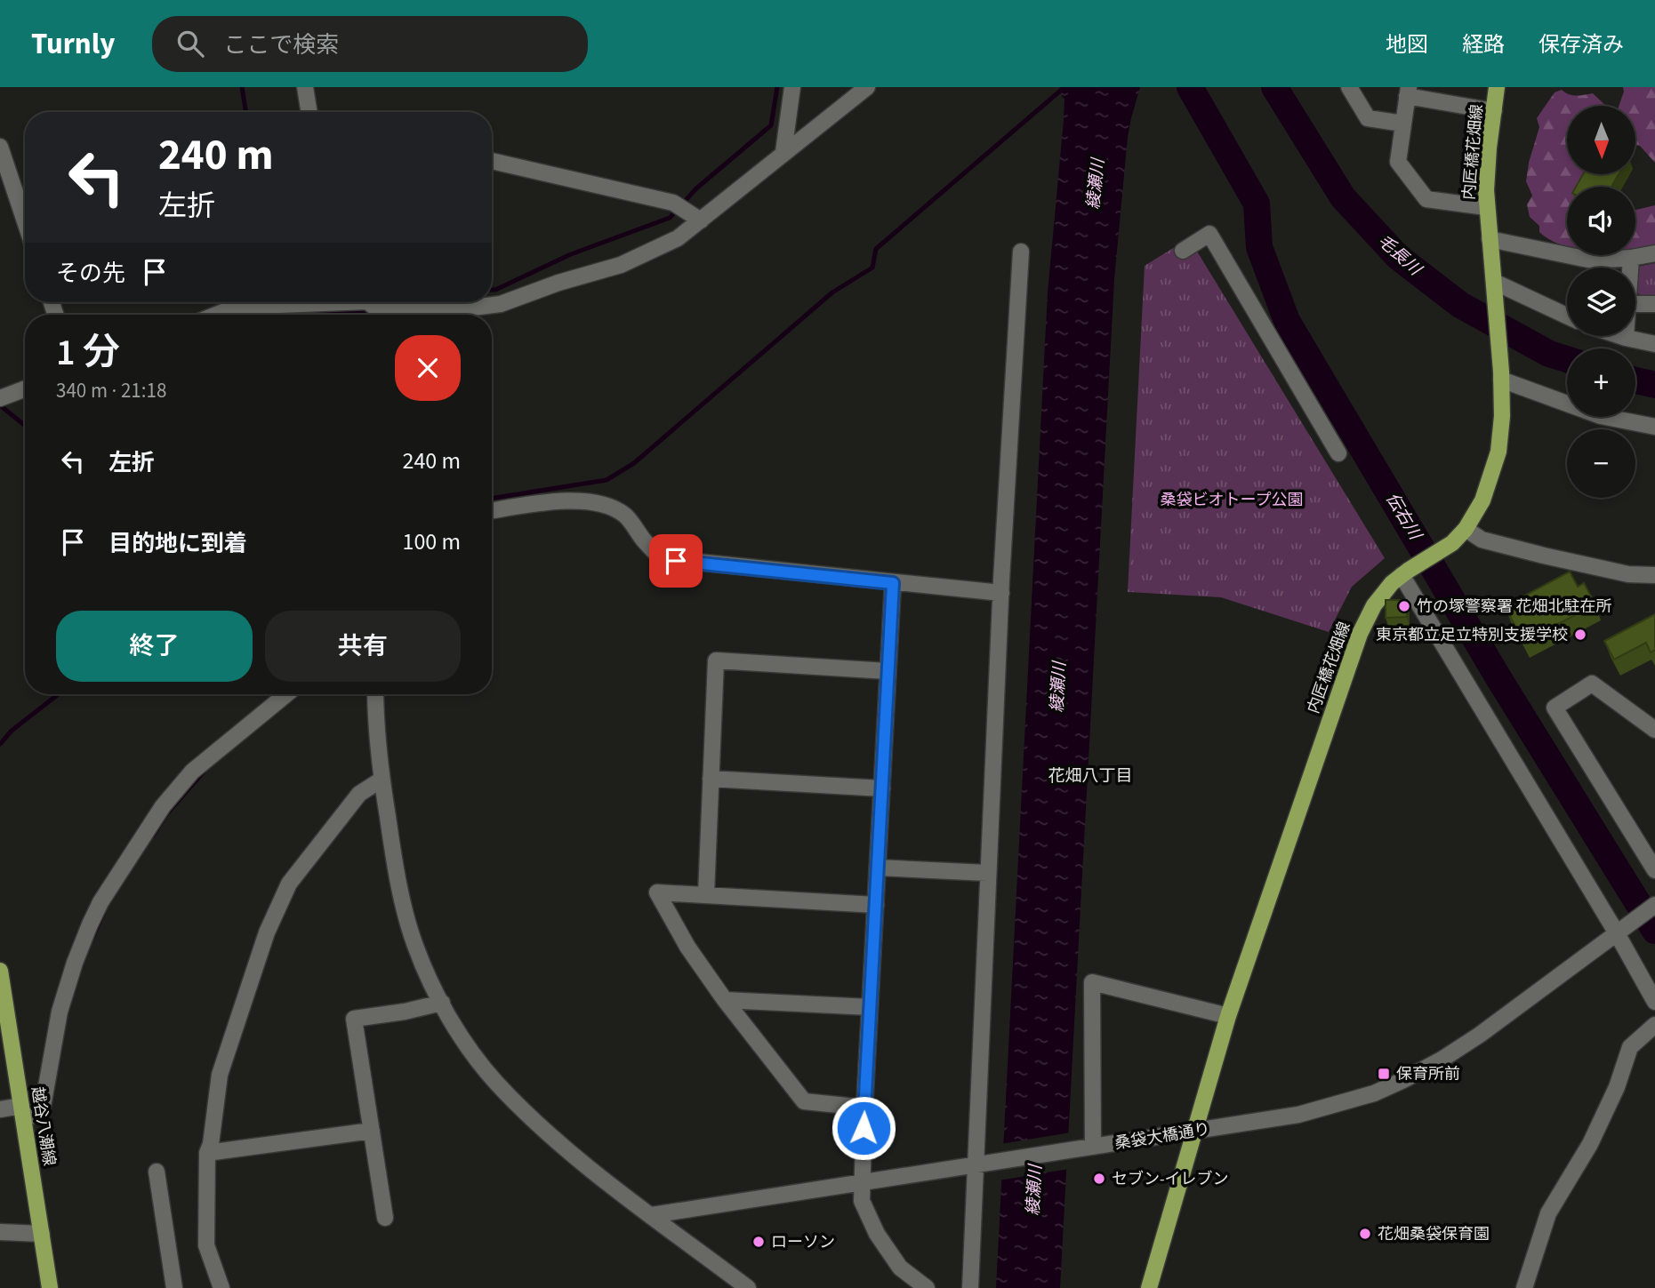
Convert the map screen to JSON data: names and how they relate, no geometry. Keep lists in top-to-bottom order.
{
  "streets": {
    "main road": ["内匠橋花畑線", "越谷八潮線"],
    "street": ["桑袋大橋通り"]
  },
  "crossings": [
    ["内匠橋花畑線", "桑袋大橋通り"]
  ],
  "districts": ["花畑八丁目"],
  "water": ["綾瀬川", "毛長川", "伝右川"],
  "parks": ["桑袋ビオトープ公園"],
  "places": {
    "other": [
      "竹の塚警察署 花畑北駐在所",
      "東京都立足立特別支援学校",
      "セブン-イレブン",
      "花畑桑袋保育園",
      "ローソン"
    ],
    "transit": ["保育所前"]
  },
  "north": "bottom",
  "page": {
    "header": "Turnly",
    "search": "ここで検索",
    "nav": ["地図", "経路", "保存済み"],
    "map_buttons": ["+", "−"],
    "turn": ["240 m", "左折"],
    "then": "その先",
    "heading": ["1 分", "340 m · 21:18"],
    "list": [
      {
        "name": "左折",
        "value": "240 m"
      },
      {
        "name": "目的地に到着",
        "value": "100 m"
      }
    ],
    "buttons": ["終了", "共有"]
  }
}
